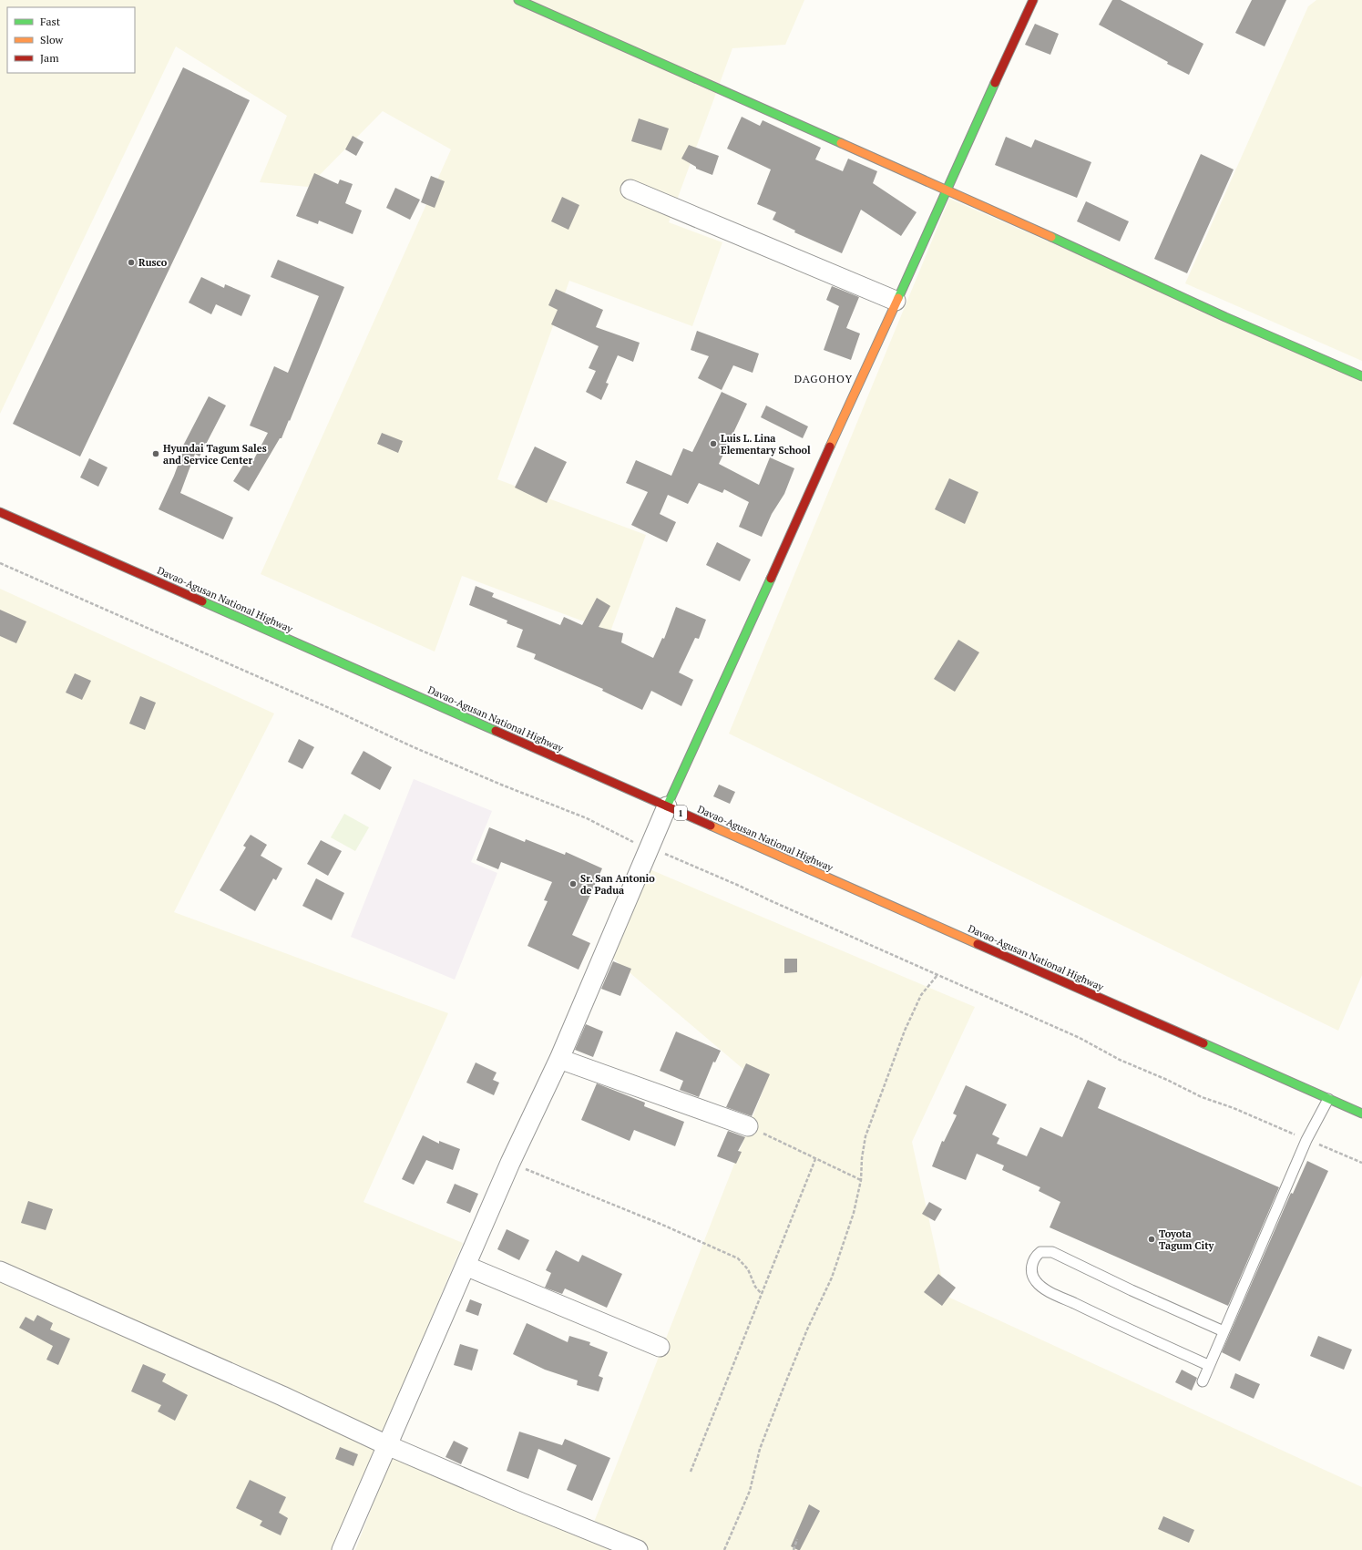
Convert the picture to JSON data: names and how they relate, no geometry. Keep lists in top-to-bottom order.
{
  "streets": {
    "main road": ["Davao-Agusan National Highway", "1"]
  },
  "districts": ["DAGOHOY"],
  "places": [
    "Rusco",
    "Luis L. Lina Elementary School",
    "Hyundai Tagum Sales and Service Center",
    "Sr. San Antonio de Padua",
    "Toyota Tagum City"
  ],
  "legend": ["Fast", "Slow", "Jam"]
}
